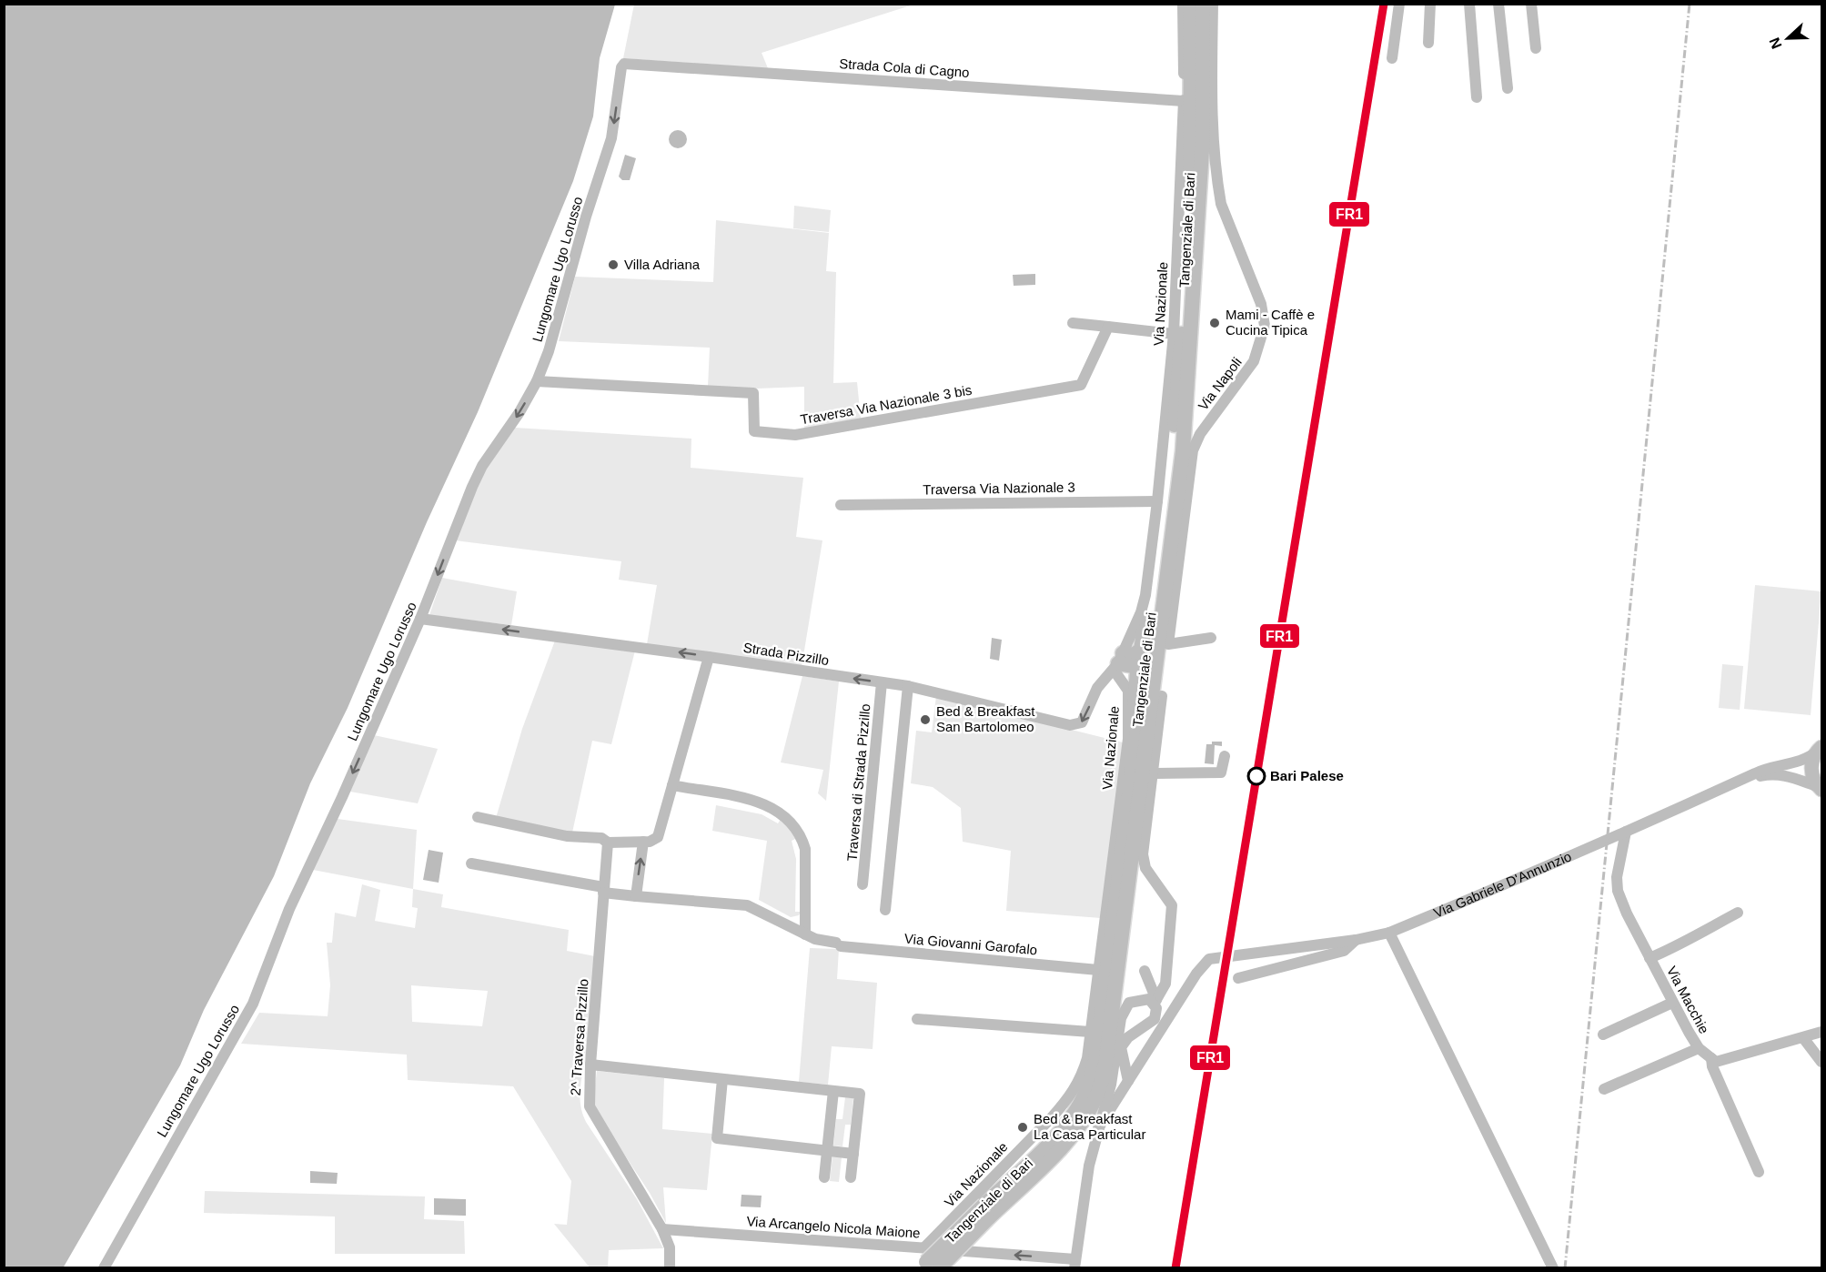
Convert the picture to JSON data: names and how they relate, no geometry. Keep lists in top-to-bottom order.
{
  "streets": {
    "highway": ["Tangenziale di Bari"],
    "street": [
      "Strada Cola di Cagno",
      "Lungomare Ugo Lorusso",
      "Via Nazionale",
      "Via Napoli",
      "Traversa Via Nazionale 3 bis",
      "Traversa Via Nazionale 3",
      "Strada Pizzillo",
      "Traversa di Strada Pizzillo",
      "Via Gabriele D'Annunzio",
      "Via Giovanni Garofalo",
      "Via Macchie",
      "2^ Traversa Pizzillo",
      "Via Arcangelo Nicola Maione"
    ]
  },
  "crossings": [
    ["Strada Cola di Cagno", "Lungomare Ugo Lorusso"],
    ["Strada Cola di Cagno", "Via Nazionale"],
    ["Tangenziale di Bari", "Via Nazionale"],
    ["Tangenziale di Bari", "Via Arcangelo Nicola Maione"],
    ["Lungomare Ugo Lorusso", "Traversa Via Nazionale 3 bis"],
    ["Lungomare Ugo Lorusso", "Strada Pizzillo"],
    ["Via Nazionale", "Traversa Via Nazionale 3"],
    ["Via Nazionale", "Strada Pizzillo"],
    ["Via Nazionale", "Via Giovanni Garofalo"],
    ["Via Nazionale", "Via Arcangelo Nicola Maione"],
    ["Strada Pizzillo", "Traversa di Strada Pizzillo"],
    ["Via Gabriele D'Annunzio", "Via Macchie"],
    ["2^ Traversa Pizzillo", "Via Arcangelo Nicola Maione"]
  ],
  "one_way": ["Lungomare Ugo Lorusso", "Strada Pizzillo", "Via Arcangelo Nicola Maione"],
  "places": [
    "Villa Adriana",
    "Mami - Caffè e Cucina Tipica",
    "Bed & Breakfast San Bartolomeo",
    "Bari Palese",
    "Bed & Breakfast La Casa Particular"
  ],
  "lines": ["transit line FR1"],
  "north": "left"
}
